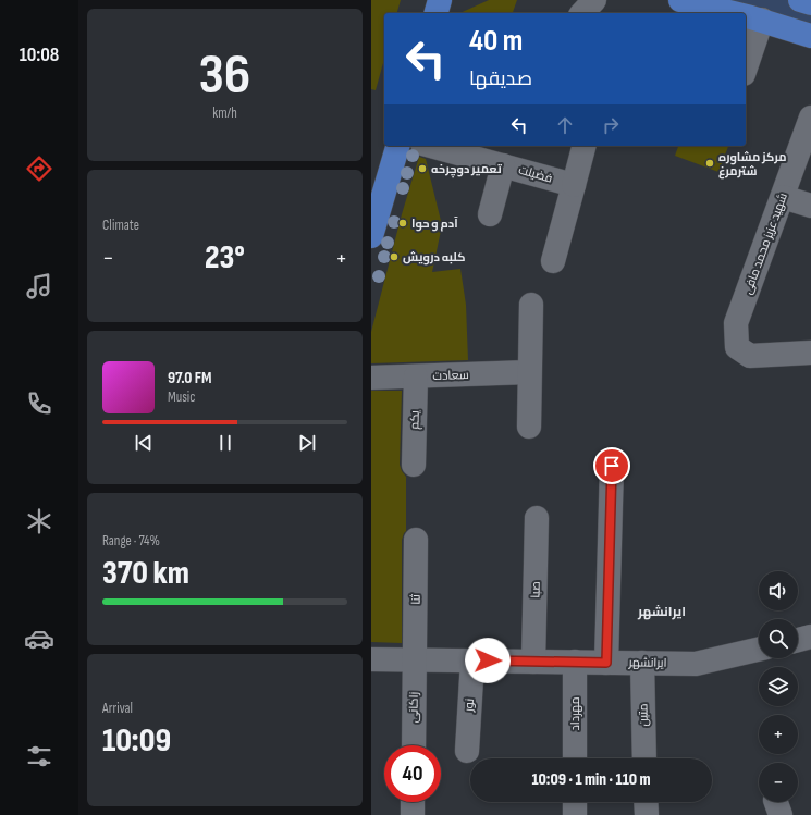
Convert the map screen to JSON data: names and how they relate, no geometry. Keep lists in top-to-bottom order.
{
  "streets": {
    "street": [
      "فضیلت",
      "شهید عزیز محمد مافی",
      "سعادت",
      "یکم",
      "صبا",
      "ثنا",
      "ایرانشهر",
      "نور",
      "زاکانی",
      "مهرداد",
      "متین"
    ]
  },
  "crossings": [
    ["سعادت", "یکم"],
    ["صبا", "ایرانشهر"],
    ["ثنا", "ایرانشهر"],
    ["ثنا", "زاکانی"],
    ["ایرانشهر", "نور"],
    ["ایرانشهر", "زاکانی"],
    ["ایرانشهر", "مهرداد"],
    ["ایرانشهر", "متین"]
  ],
  "districts": ["ایرانشهر"],
  "places": [
    "مرکز مشاوره شترمرغ",
    "تعمیر دوچرخه",
    "آدم و حوا",
    "کلبه درویش"
  ],
  "page": {
    "tabs": "10:08",
    "tile": [
      ["36", "km/h"],
      "Climate",
      ["Range · 74%", "370 km"],
      ["Arrival", "10:09"]
    ],
    "turn": ["40 m", "صدیقها"],
    "heat": ["−", "23°", "+"],
    "song": ["97.0 FM", "Music"],
    "map_buttons": ["+", "−"],
    "limit": "40",
    "trip": "10:09 · 1 min · 110 m"
  }
}
